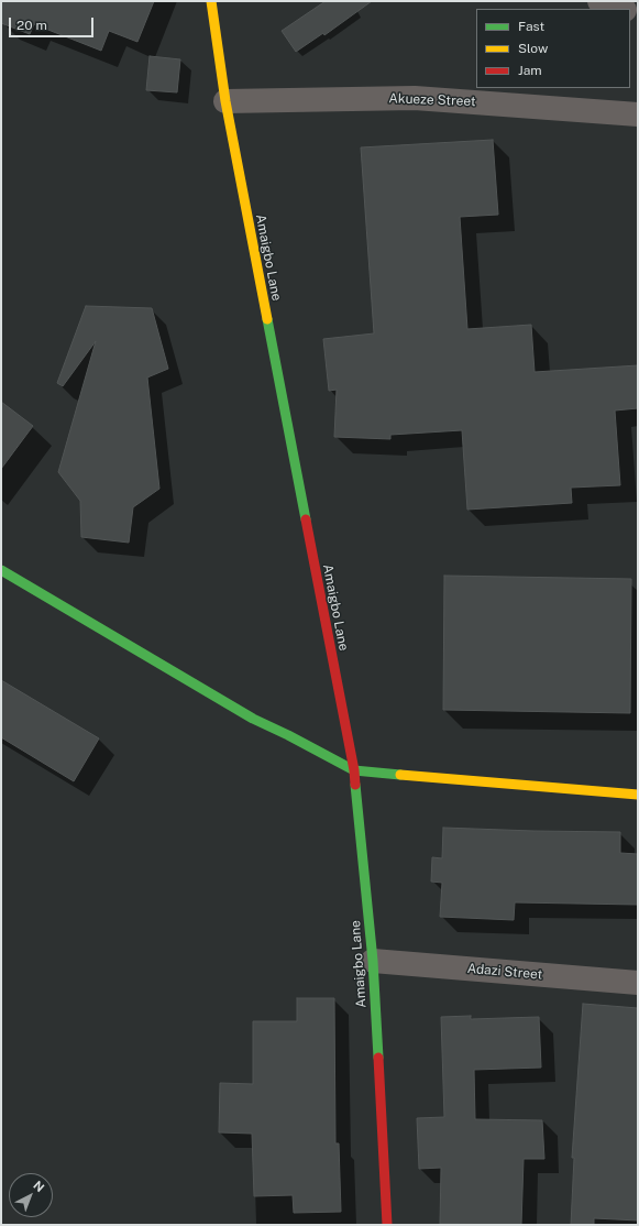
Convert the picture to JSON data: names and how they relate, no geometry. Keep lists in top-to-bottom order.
{
  "streets": {
    "main road": ["Amaigbo Lane"],
    "street": ["Akueze Street", "Adazi Street"]
  },
  "crossings": [
    ["Akueze Street", "Amaigbo Lane"],
    ["Amaigbo Lane", "Adazi Street"]
  ],
  "legend": ["Fast", "Slow", "Jam"],
  "scale_bar": "20 m",
  "north": "top right"
}
